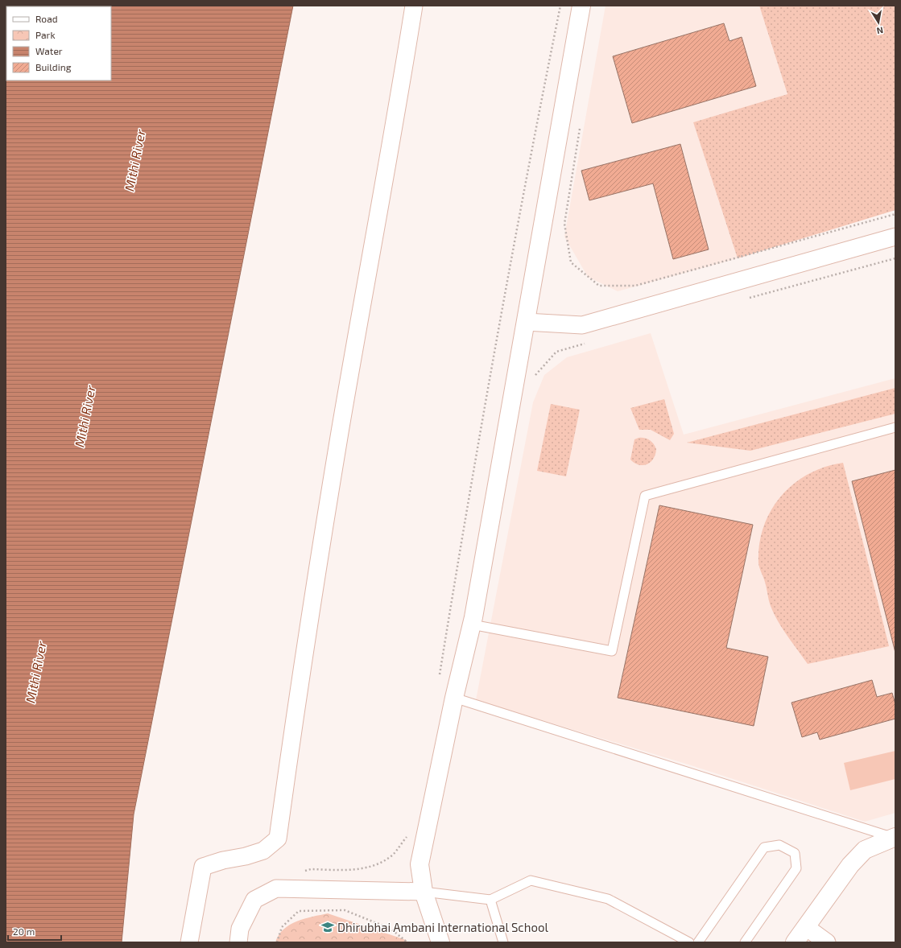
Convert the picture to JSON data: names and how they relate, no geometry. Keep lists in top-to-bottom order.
{
  "water": ["Mithi River"],
  "places": {
    "school or university": ["Dhirubhai Ambani International School"]
  },
  "legend": [
    "Road",
    "Park",
    "Water",
    "Building"
  ],
  "scale_bar": "20 m",
  "north": "bottom"
}
